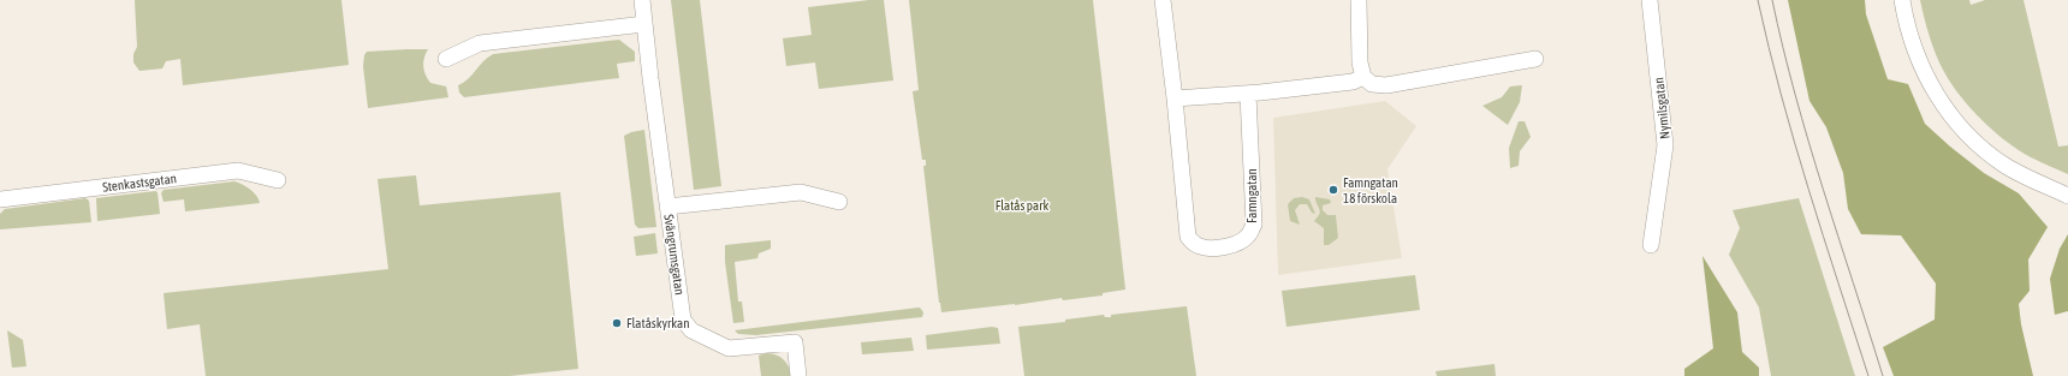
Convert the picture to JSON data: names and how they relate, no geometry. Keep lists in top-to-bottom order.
{
  "streets": {
    "street": [
      "Nymilsgatan",
      "Stenkastsgatan",
      "Famngatan",
      "Svängrumsgatan"
    ]
  },
  "parks": ["Flatås park"],
  "places": ["Famngatan 18 förskola", "Flatåskyrkan"]
}
